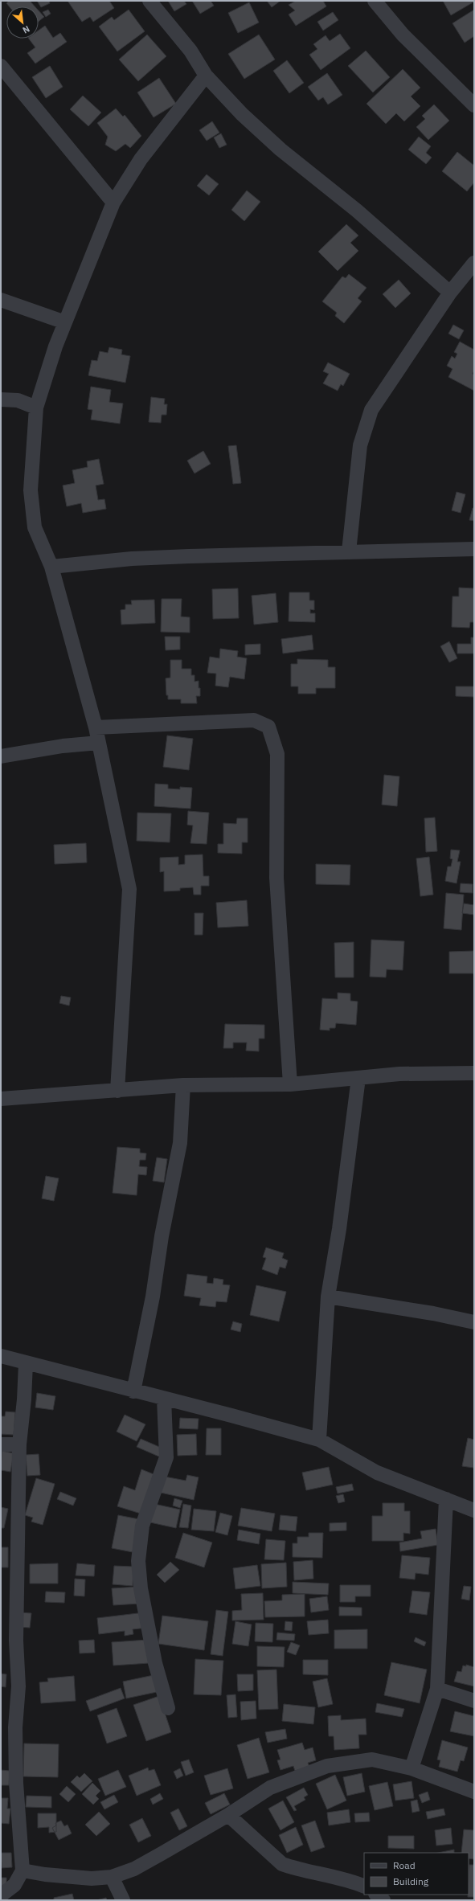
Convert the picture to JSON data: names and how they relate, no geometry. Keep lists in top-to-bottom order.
{
  "legend": ["Road", "Building"],
  "north": "bottom right"
}
